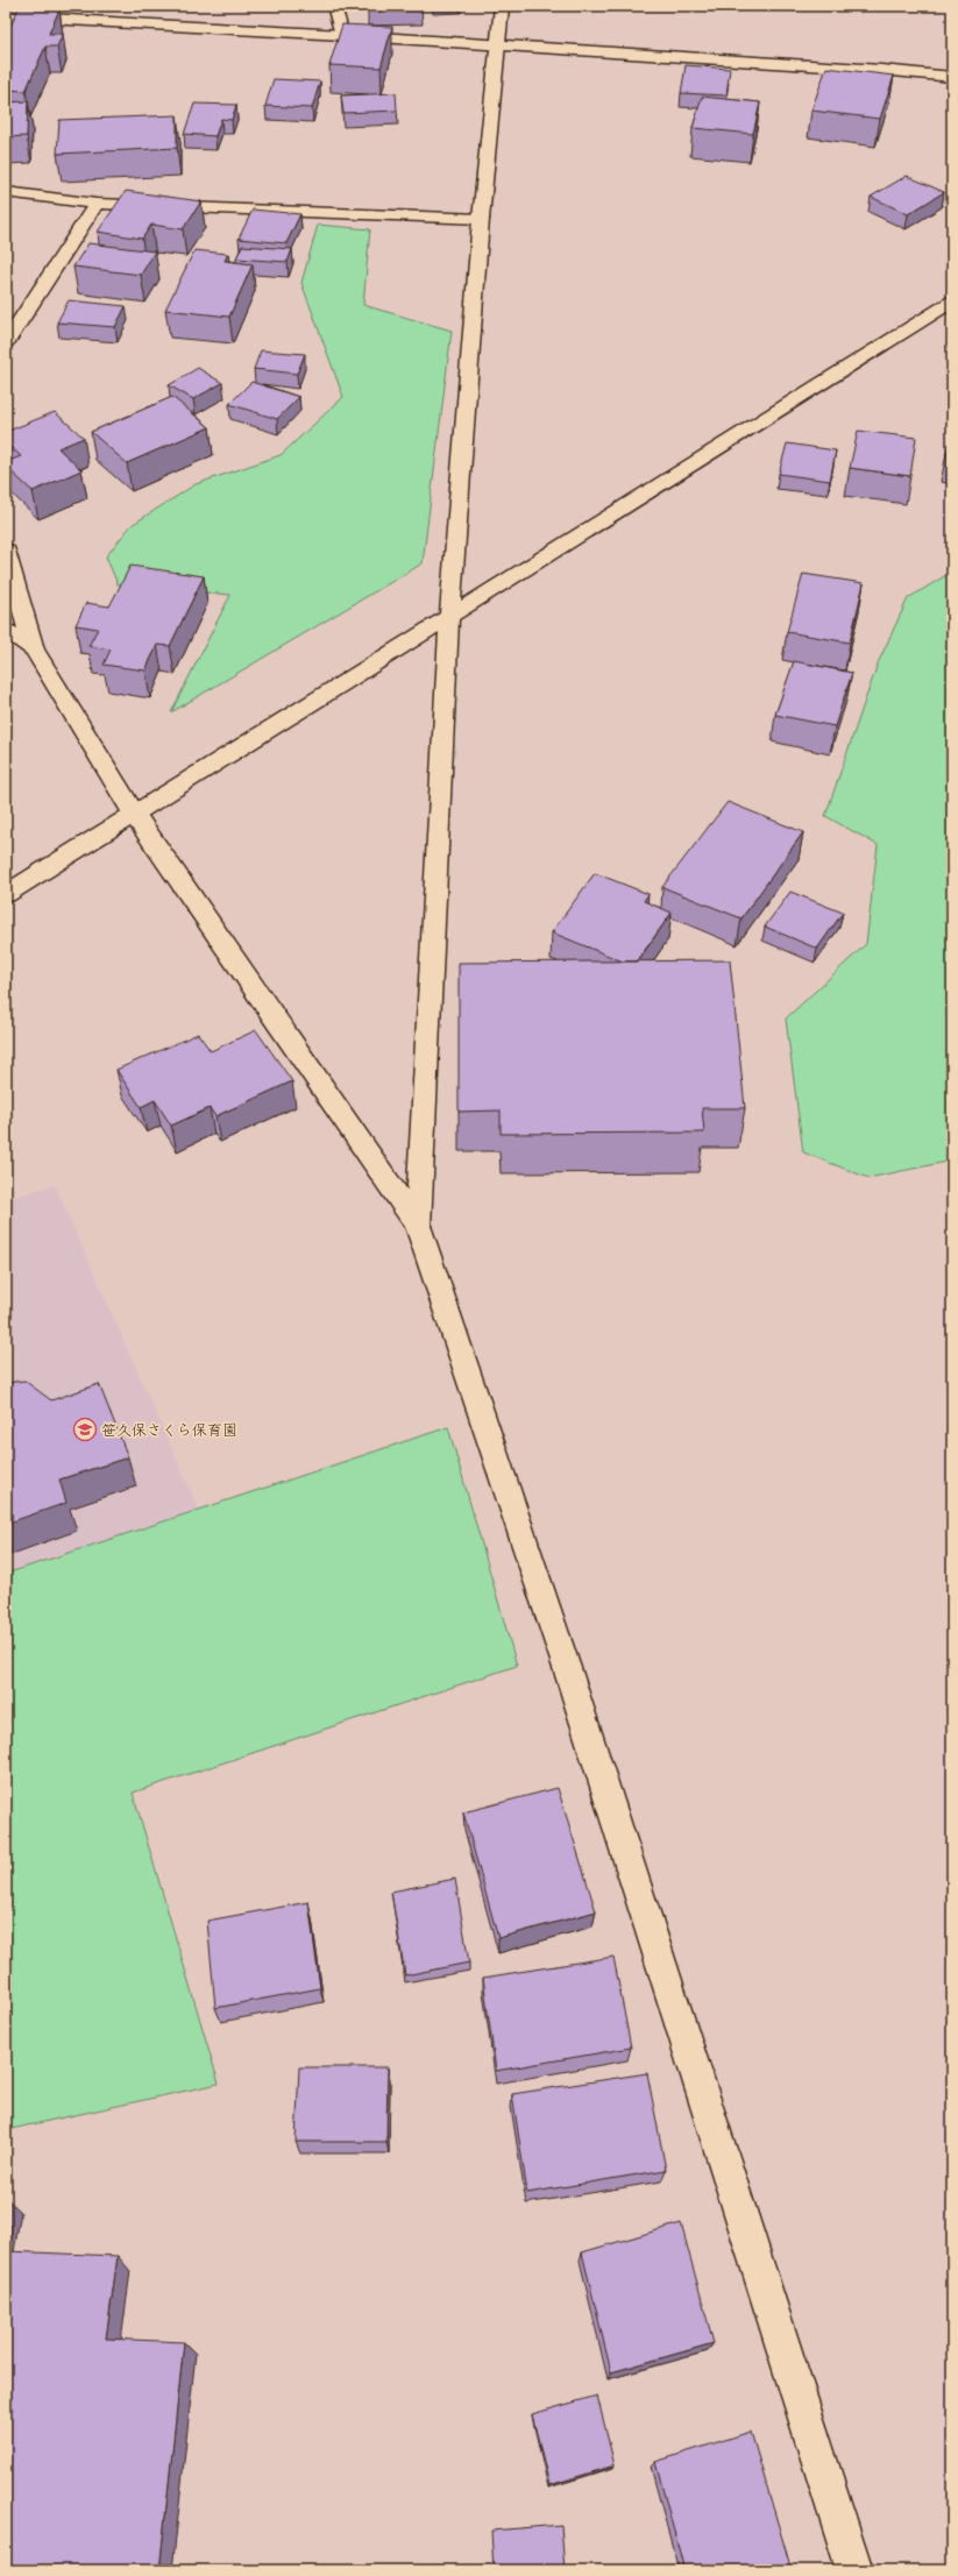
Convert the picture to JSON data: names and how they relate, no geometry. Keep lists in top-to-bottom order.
{
  "places": {
    "school or university": ["笹久保さくら保育園"]
  }
}
